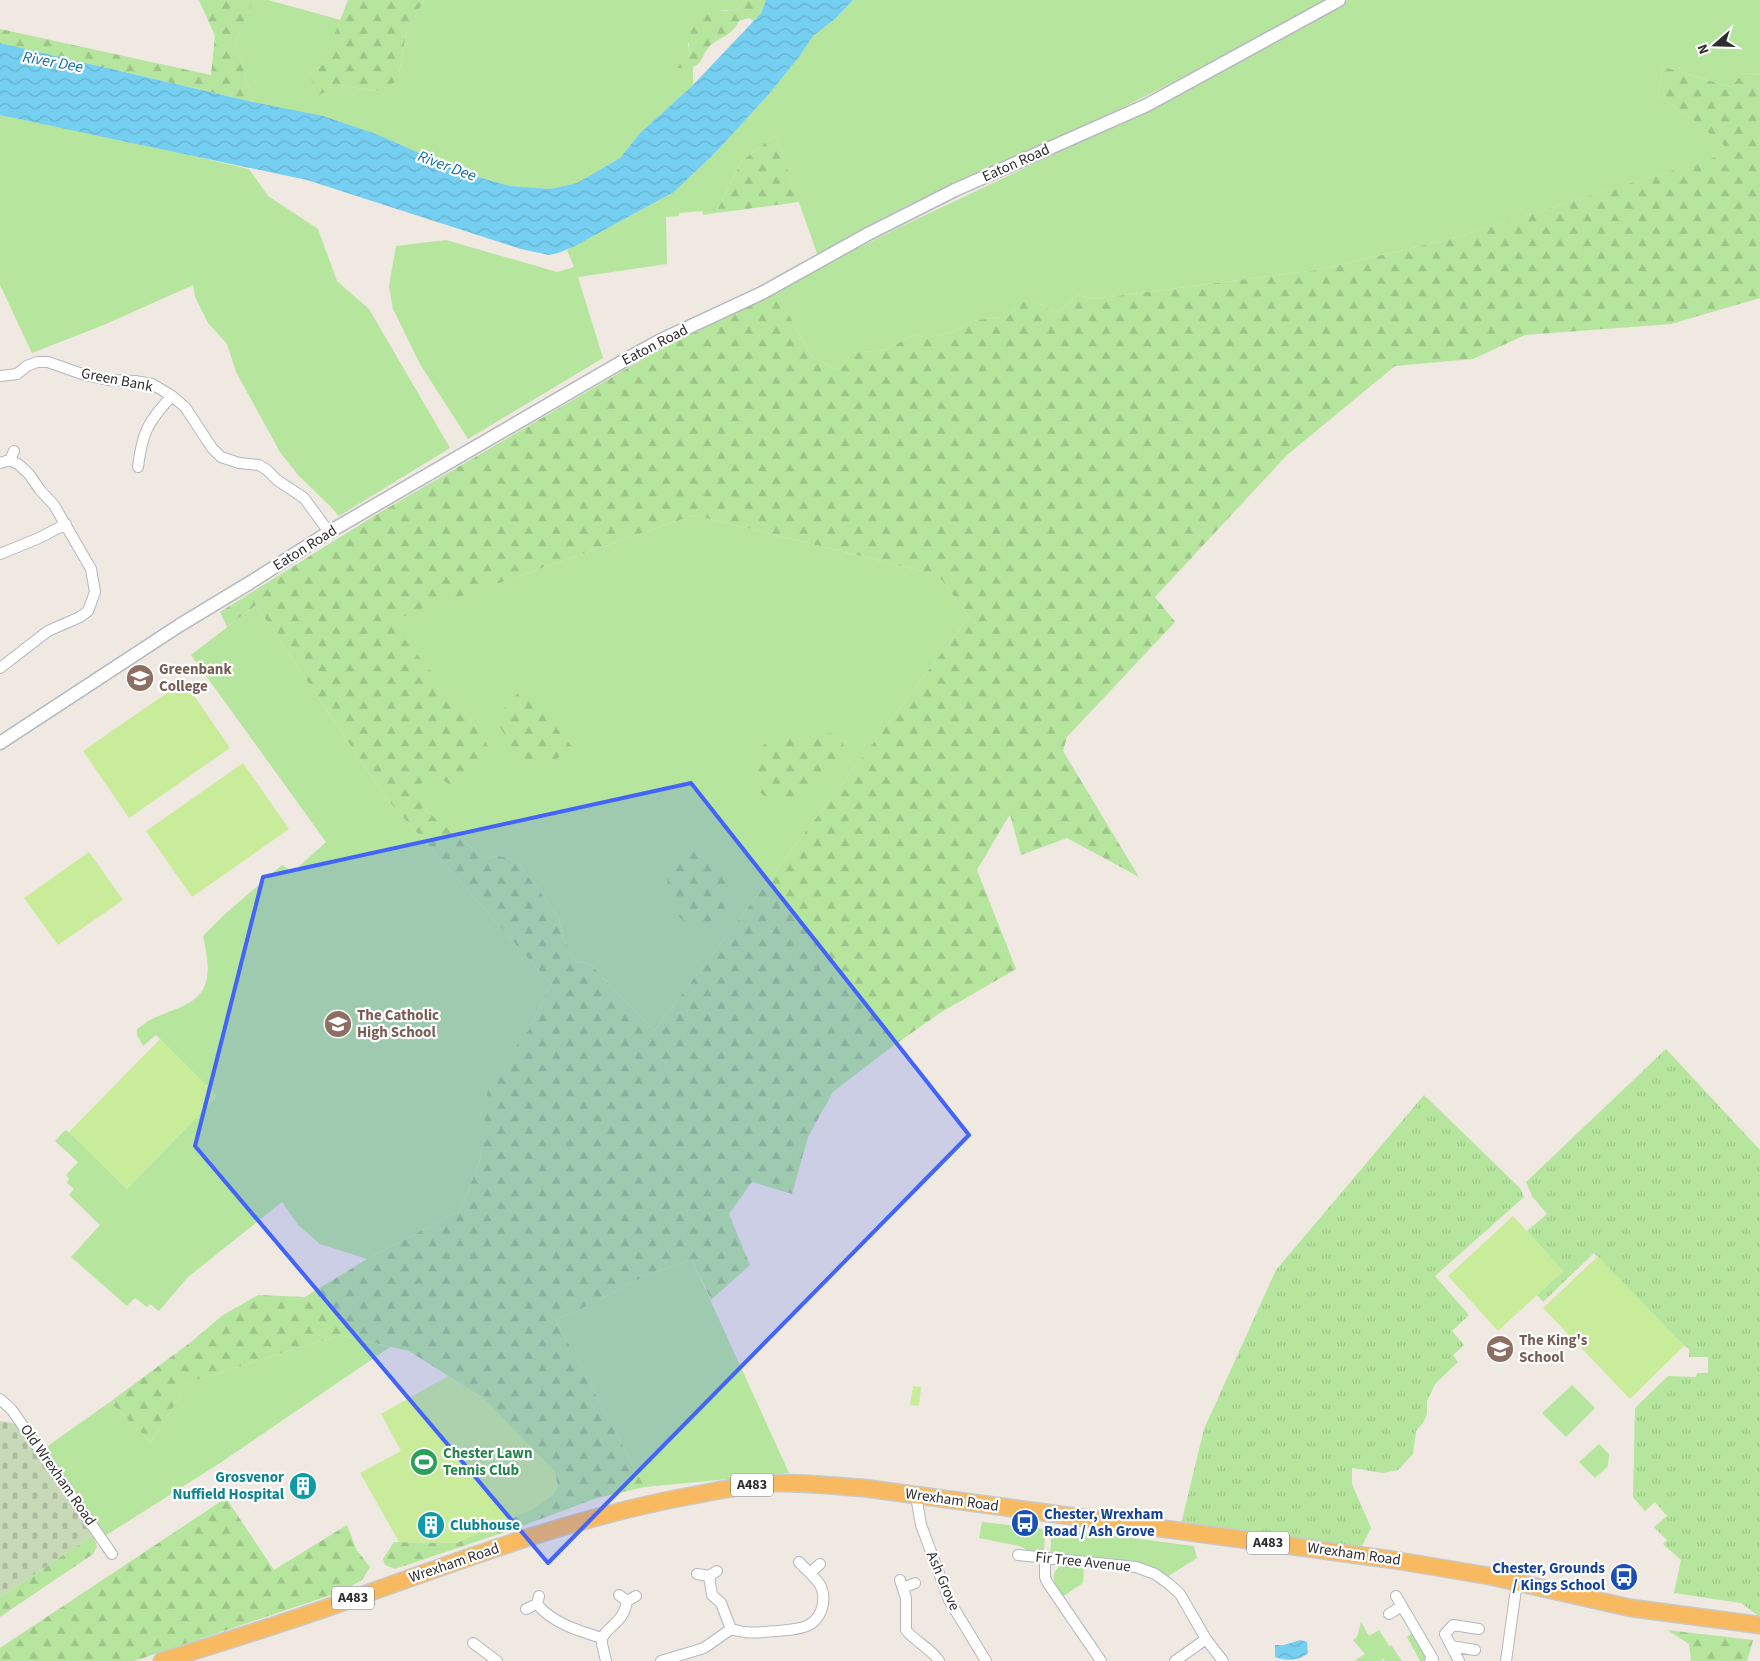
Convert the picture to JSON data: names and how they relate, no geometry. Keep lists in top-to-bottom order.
{
  "streets": {
    "highway": ["A483", "Wrexham Road"],
    "street": [
      "Eaton Road",
      "Green Bank",
      "Old Wrexham Road",
      "Fir Tree Avenue",
      "Ash Grove"
    ]
  },
  "crossings": [
    ["Eaton Road", "Green Bank"],
    ["Wrexham Road", "Ash Grove"]
  ],
  "water": ["River Dee"],
  "places": {
    "school or university": ["Greenbank College", "The Catholic High School", "The King's School"],
    "sports": ["Chester Lawn Tennis Club"],
    "building": ["Grosvenor Nuffield Hospital", "Clubhouse"],
    "bus stop": ["Chester, Wrexham Road / Ash Grove", "Chester, Grounds / Kings School"]
  },
  "north": "left"
}
